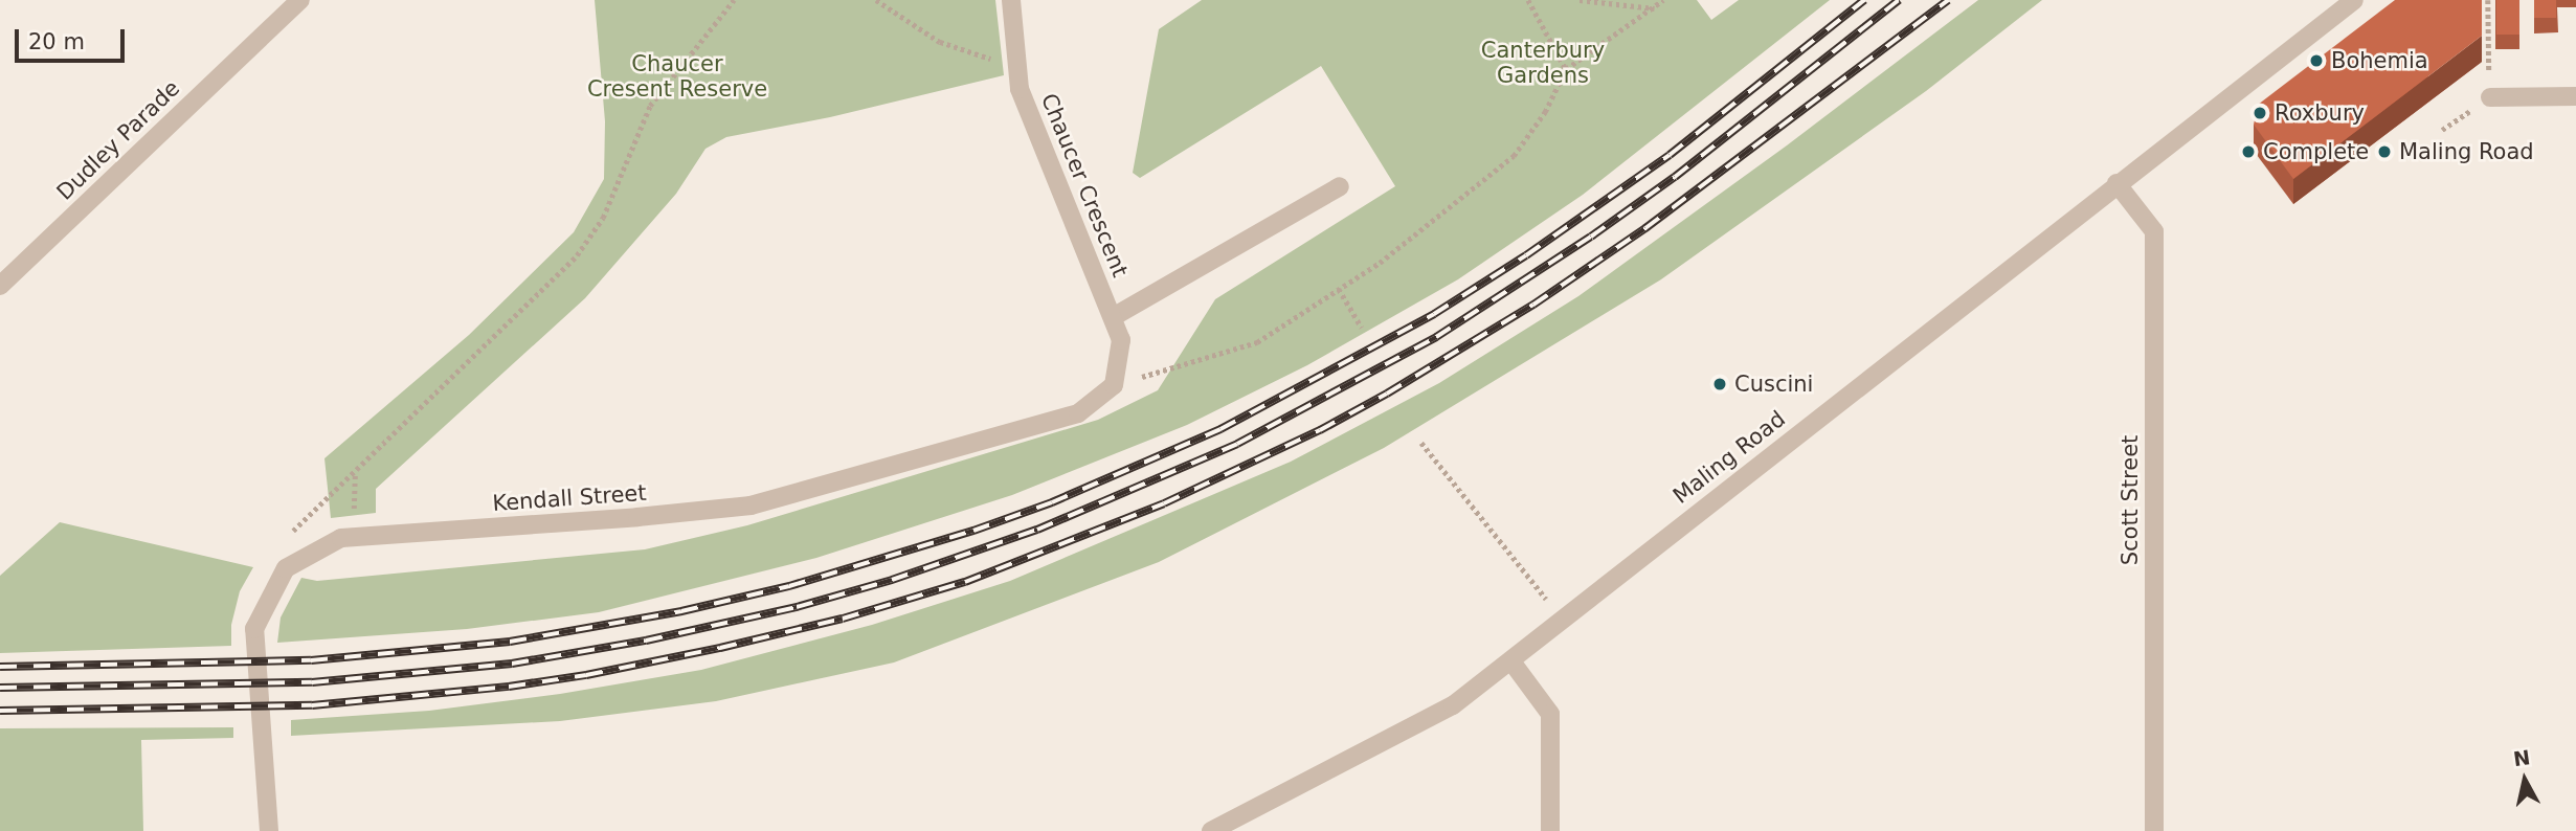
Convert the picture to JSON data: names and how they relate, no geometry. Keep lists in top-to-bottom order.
{
  "streets": {
    "street": [
      "Dudley Parade",
      "Chaucer Crescent",
      "Maling Road",
      "Kendall Street",
      "Scott Street"
    ]
  },
  "crossings": [
    ["Chaucer Crescent", "Kendall Street"],
    ["Maling Road", "Scott Street"]
  ],
  "parks": ["Canterbury Gardens", "Chaucer Cresent Reserve"],
  "places": [
    "Bohemia",
    "Roxbury",
    "Complete",
    "Maling Road",
    "Cuscini"
  ],
  "scale_bar": "20 m",
  "north": "top"
}
